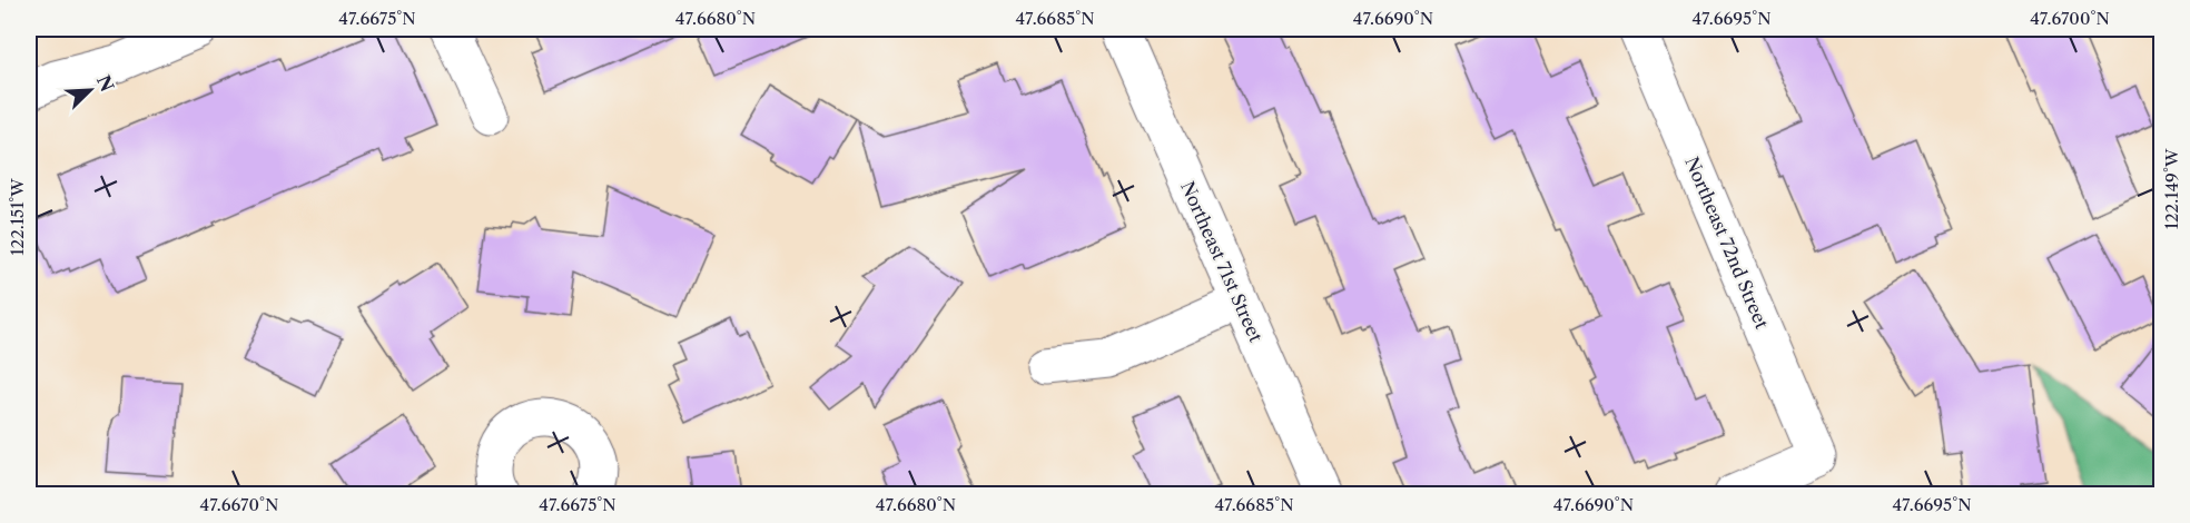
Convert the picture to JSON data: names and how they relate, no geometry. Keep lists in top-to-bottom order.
{
  "streets": {
    "street": ["Northeast 72nd Street", "Northeast 71st Street"]
  },
  "north": "top right",
  "coordinates": [
    "47.6675°N",
    "47.6680°N",
    "47.6685°N",
    "47.6690°N",
    "47.6695°N",
    "47.6700°N",
    "122.149°W",
    "122.151°W",
    "47.6670°N"
  ]
}
